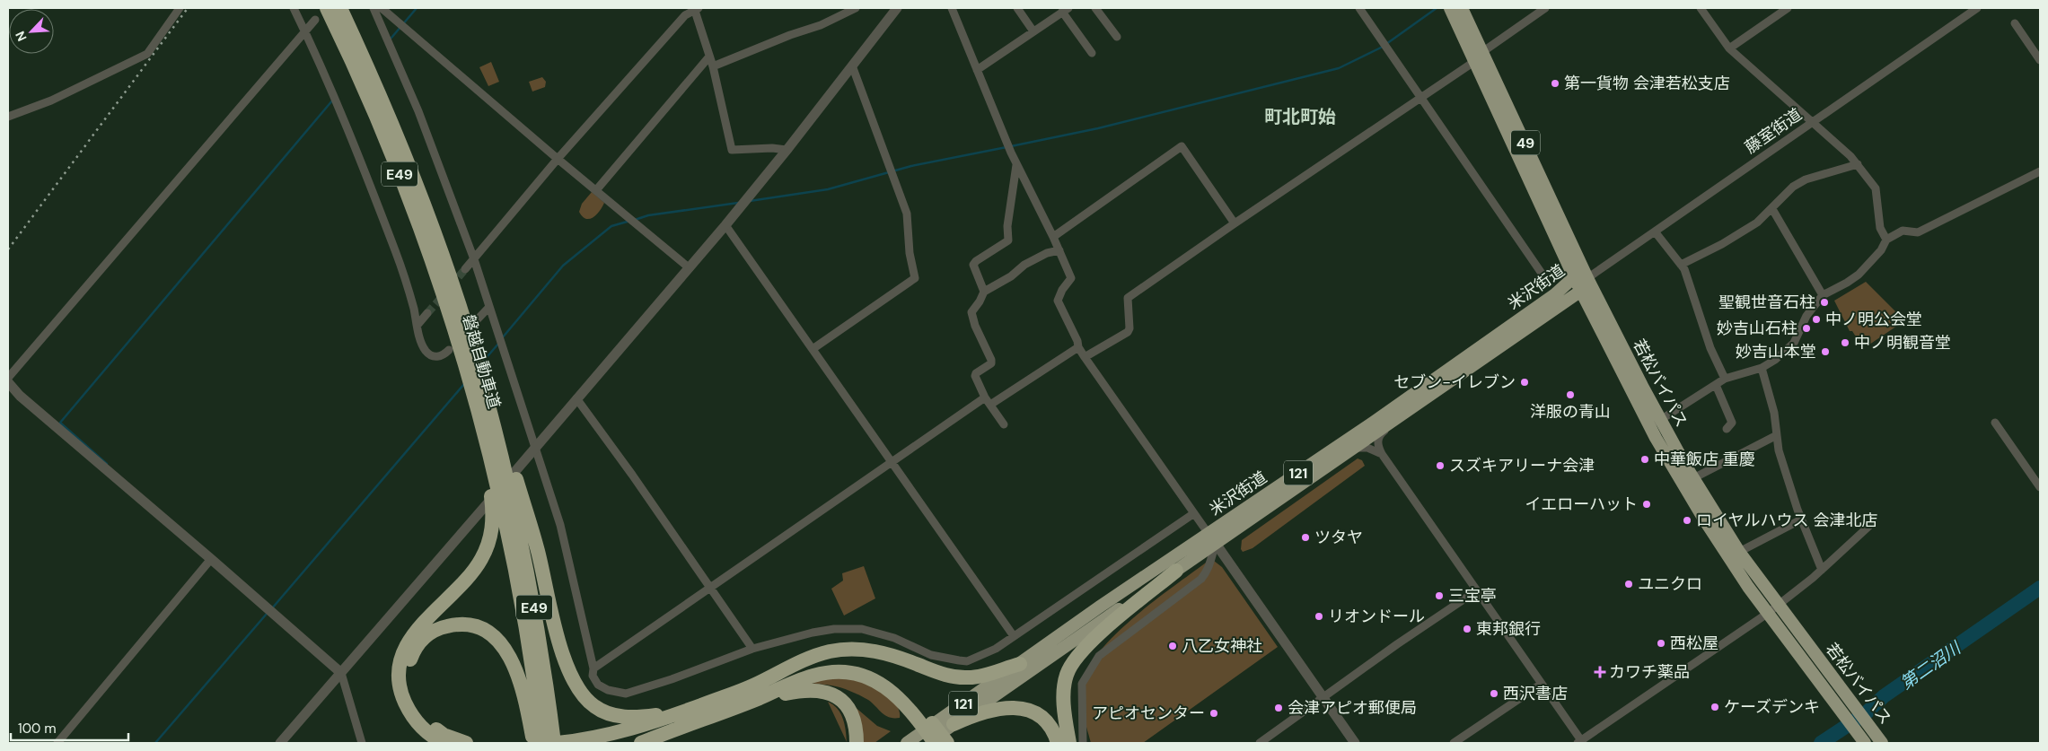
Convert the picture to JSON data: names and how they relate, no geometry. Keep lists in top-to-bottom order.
{
  "streets": {
    "highway": [
      "49",
      "E49",
      "米沢街道",
      "磐越自動車道",
      "若松バイパス",
      "121"
    ],
    "street": ["藤室街道"]
  },
  "crossings": [
    ["藤室街道", "米沢街道"],
    ["藤室街道", "若松バイパス"],
    ["米沢街道", "若松バイパス"]
  ],
  "districts": ["町北町始"],
  "water": ["第二沼川"],
  "places": {
    "other": [
      "第一貨物 会津若松支店",
      "聖観世音石柱",
      "中ノ明公会堂",
      "妙吉山石柱",
      "中ノ明観音堂",
      "妙吉山本堂",
      "セブン-イレブン",
      "洋服の青山",
      "中華飯店 重慶",
      "スズキアリーナ会津",
      "イエローハット",
      "ロイヤルハウス 会津北店",
      "ツタヤ",
      "ユニクロ",
      "三宝亭",
      "リオンドール",
      "東邦銀行",
      "西松屋",
      "八乙女神社",
      "西沢書店",
      "ケーズデンキ",
      "会津アピオ郵便局",
      "アピオセンター"
    ],
    "health": ["カワチ薬品"]
  },
  "scale_bar": "100 m",
  "north": "bottom left"
}
